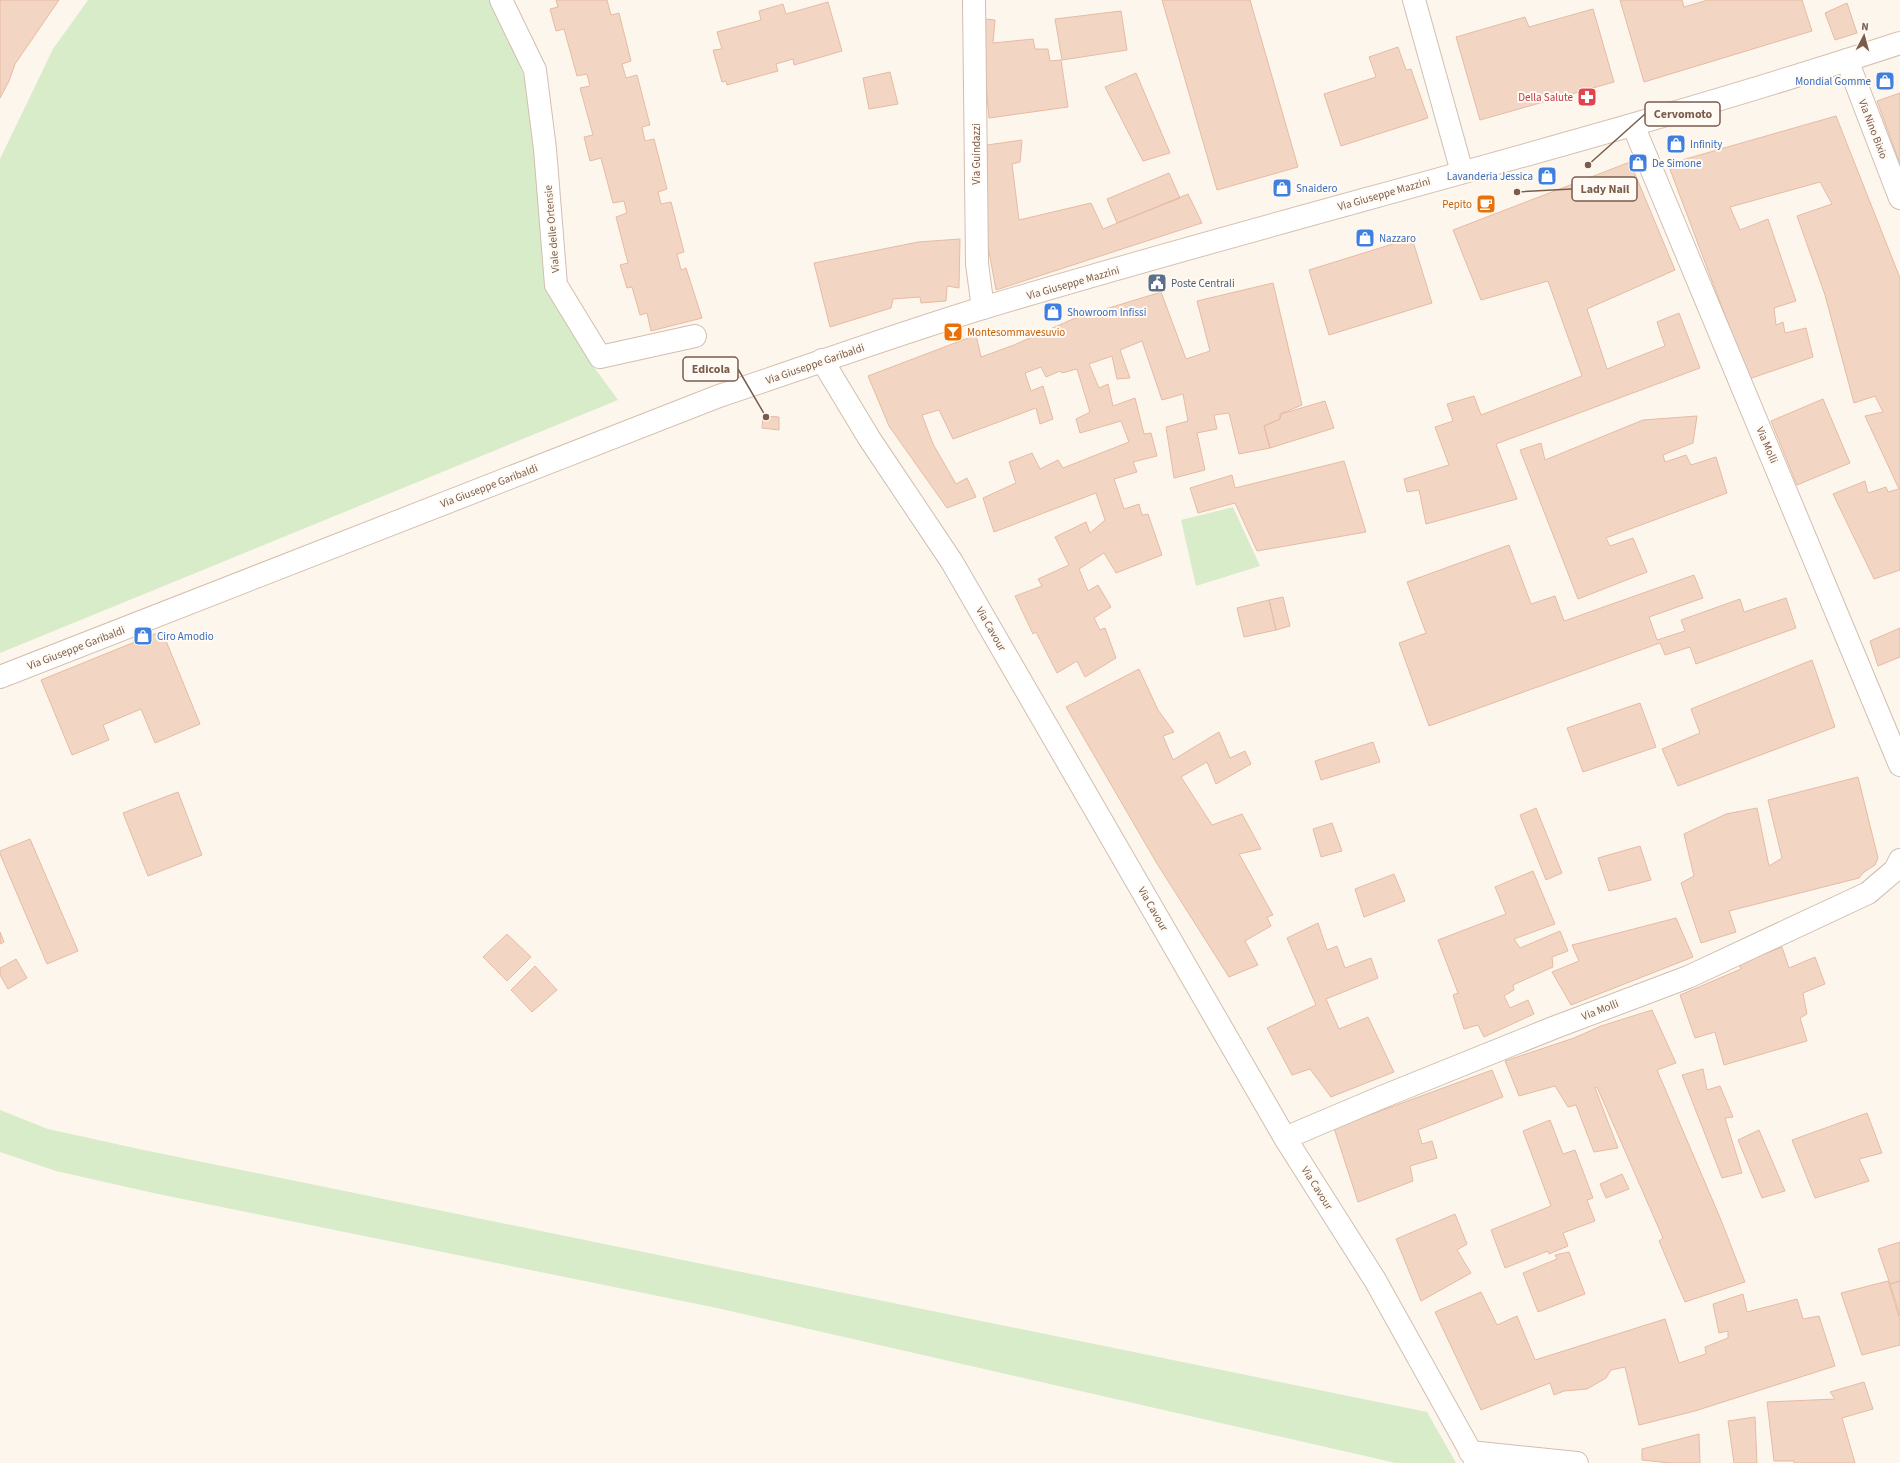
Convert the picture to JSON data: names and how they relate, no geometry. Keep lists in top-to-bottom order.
{
  "streets": {
    "street": [
      "Via Nino Bixio",
      "Via Guindazzi",
      "Via Giuseppe Mazzini",
      "Viale delle Ortensie",
      "Via Giuseppe Garibaldi",
      "Via Molli",
      "Via Cavour"
    ]
  },
  "crossings": [
    ["Via Nino Bixio", "Via Giuseppe Mazzini"],
    ["Via Guindazzi", "Via Giuseppe Mazzini"],
    ["Via Guindazzi", "Via Giuseppe Garibaldi"],
    ["Via Giuseppe Mazzini", "Via Giuseppe Garibaldi"],
    ["Via Giuseppe Mazzini", "Via Molli"],
    ["Via Giuseppe Garibaldi", "Via Cavour"],
    ["Via Molli", "Via Cavour"]
  ],
  "places": {
    "shop": [
      "Mondial Gomme",
      "Infinity",
      "De Simone",
      "Lavanderia Jessica",
      "Snaidero",
      "Nazzaro",
      "Showroom Infissi",
      "Ciro Amodio"
    ],
    "pharmacy": ["Della Salute"],
    "other": ["Cervomoto", "Lady Nail", "Edicola"],
    "cafe": ["Pepito"],
    "public building": ["Poste Centrali"],
    "bar": ["Montesommavesuvio"]
  },
  "north": "top"
}
